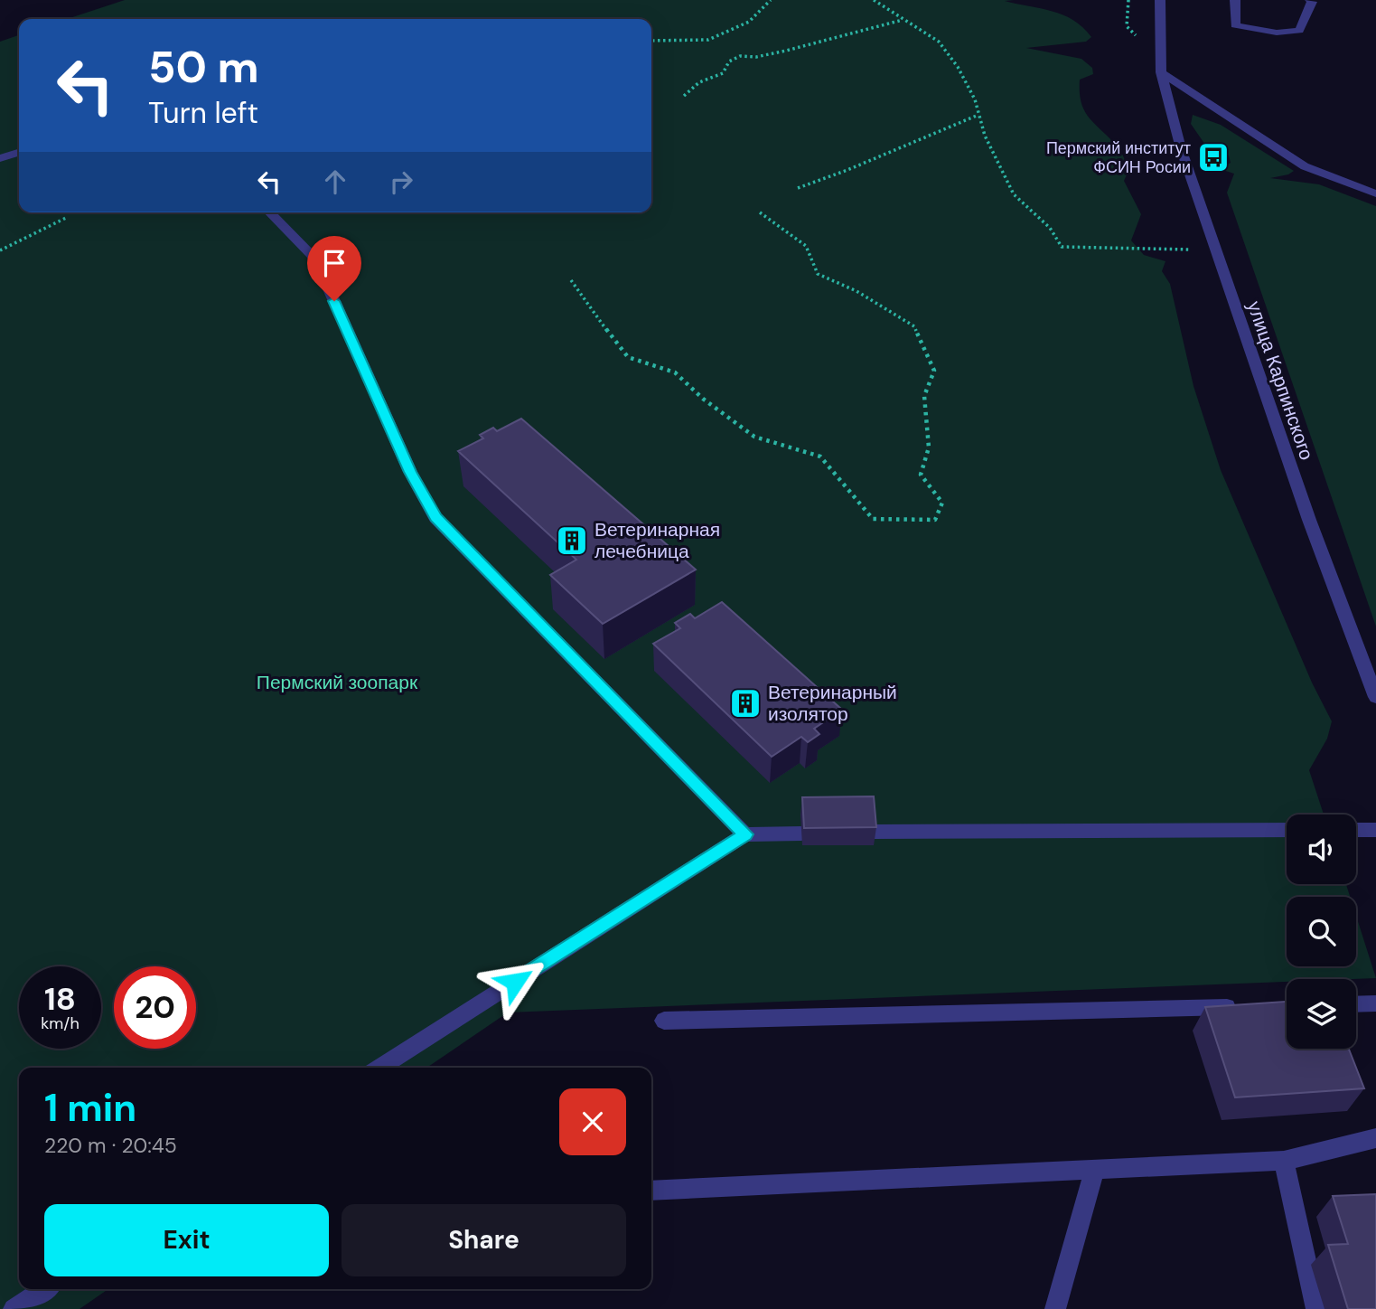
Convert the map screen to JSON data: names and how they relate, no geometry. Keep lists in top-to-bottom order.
{
  "streets": {
    "street": ["улица Карпинского"]
  },
  "parks": ["Пермский зоопарк"],
  "places": {
    "bus stop": ["Пермский институт ФСИН Росии"],
    "building": ["Ветеринарная лечебница", "Ветеринарный изолятор"]
  },
  "page": {
    "turn": ["50 m", "Turn left"],
    "speed": "18 km/h",
    "limit": "20",
    "heading": ["1 min", "220 m · 20:45"],
    "buttons": ["Exit", "Share"]
  }
}
